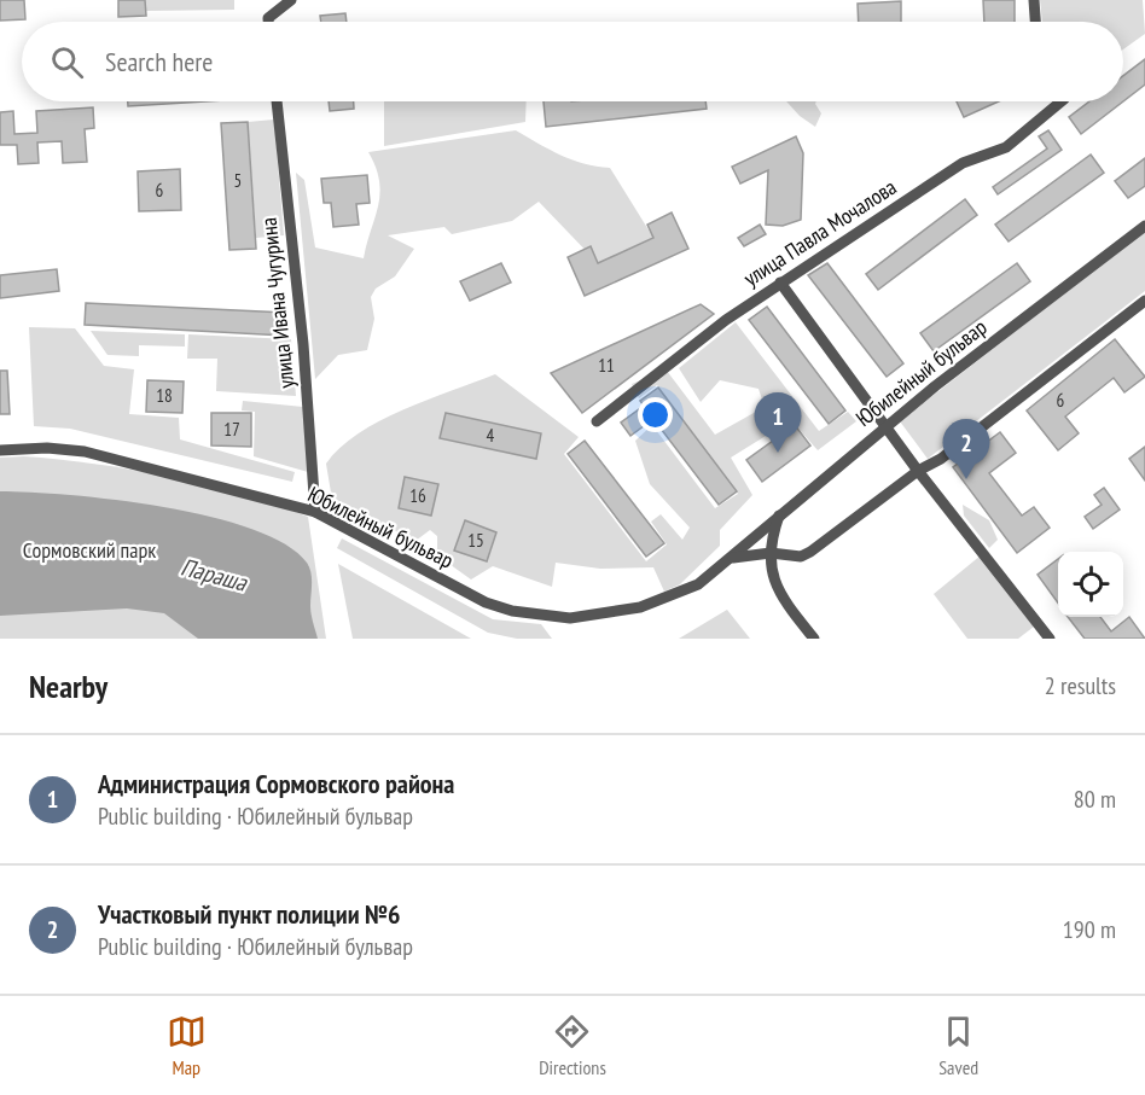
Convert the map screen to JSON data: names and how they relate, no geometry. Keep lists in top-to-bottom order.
{
  "streets": {
    "street": ["улица Павла Мочалова", "улица Ивана Чугурина", "Юбилейный бульвар"]
  },
  "crossings": [
    ["улица Ивана Чугурина", "Юбилейный бульвар"]
  ],
  "water": ["Параша"],
  "parks": ["Сормовский парк"],
  "house_numbers": [
    "5",
    "6",
    "11",
    "18",
    "6",
    "17",
    "4",
    "16",
    "15"
  ],
  "page": {
    "search": "Search here",
    "pins": ["1", "2"],
    "heading": ["Nearby", "2 results"],
    "list": [
      {
        "mark": "1",
        "name": "Администрация Сормовского района",
        "note": "Public building · Юбилейный бульвар",
        "value": "80 m"
      },
      {
        "mark": "2",
        "name": "Участковый пункт полиции №6",
        "note": "Public building · Юбилейный бульвар",
        "value": "190 m"
      }
    ],
    "nav": ["Map", "Directions", "Saved"]
  }
}
